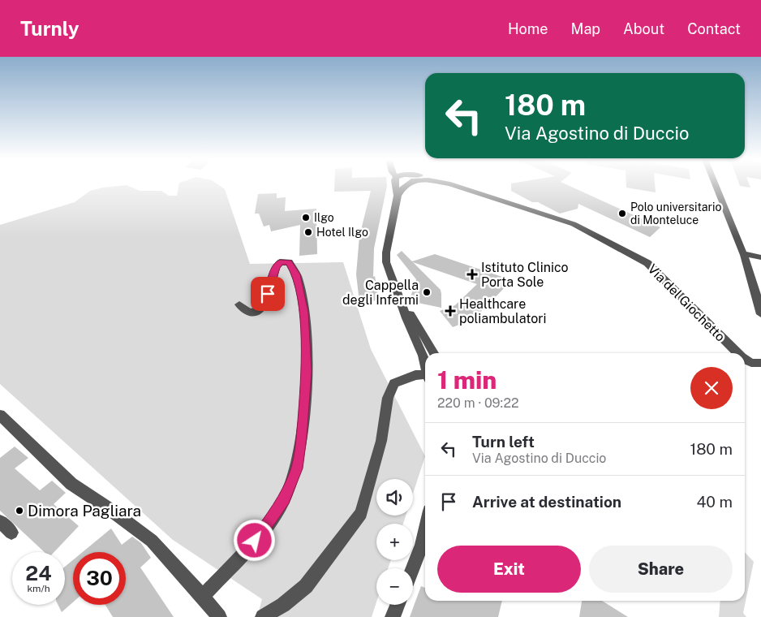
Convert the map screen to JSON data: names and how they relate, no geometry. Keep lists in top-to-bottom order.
{
  "streets": {
    "street": ["Via del Giochetto"]
  },
  "places": {
    "other": [
      "Polo universitario di Monteluce",
      "Ilgo",
      "Hotel Ilgo",
      "Cappella degli Infermi",
      "Dimora Pagliara"
    ],
    "health": ["Istituto Clinico Porta Sole", "Healthcare poliambulatori"]
  },
  "page": {
    "header": "Turnly",
    "nav": [
      "Home",
      "Map",
      "About",
      "Contact"
    ],
    "turn": ["180 m", "Via Agostino di Duccio"],
    "heading": ["1 min", "220 m · 09:22"],
    "list": [
      {
        "name": "Turn left",
        "note": "Via Agostino di Duccio",
        "value": "180 m"
      },
      {
        "name": "Arrive at destination",
        "value": "40 m"
      }
    ],
    "map_buttons": ["+", "−"],
    "buttons": ["Exit", "Share"],
    "speed": "24 km/h",
    "limit": "30"
  }
}
